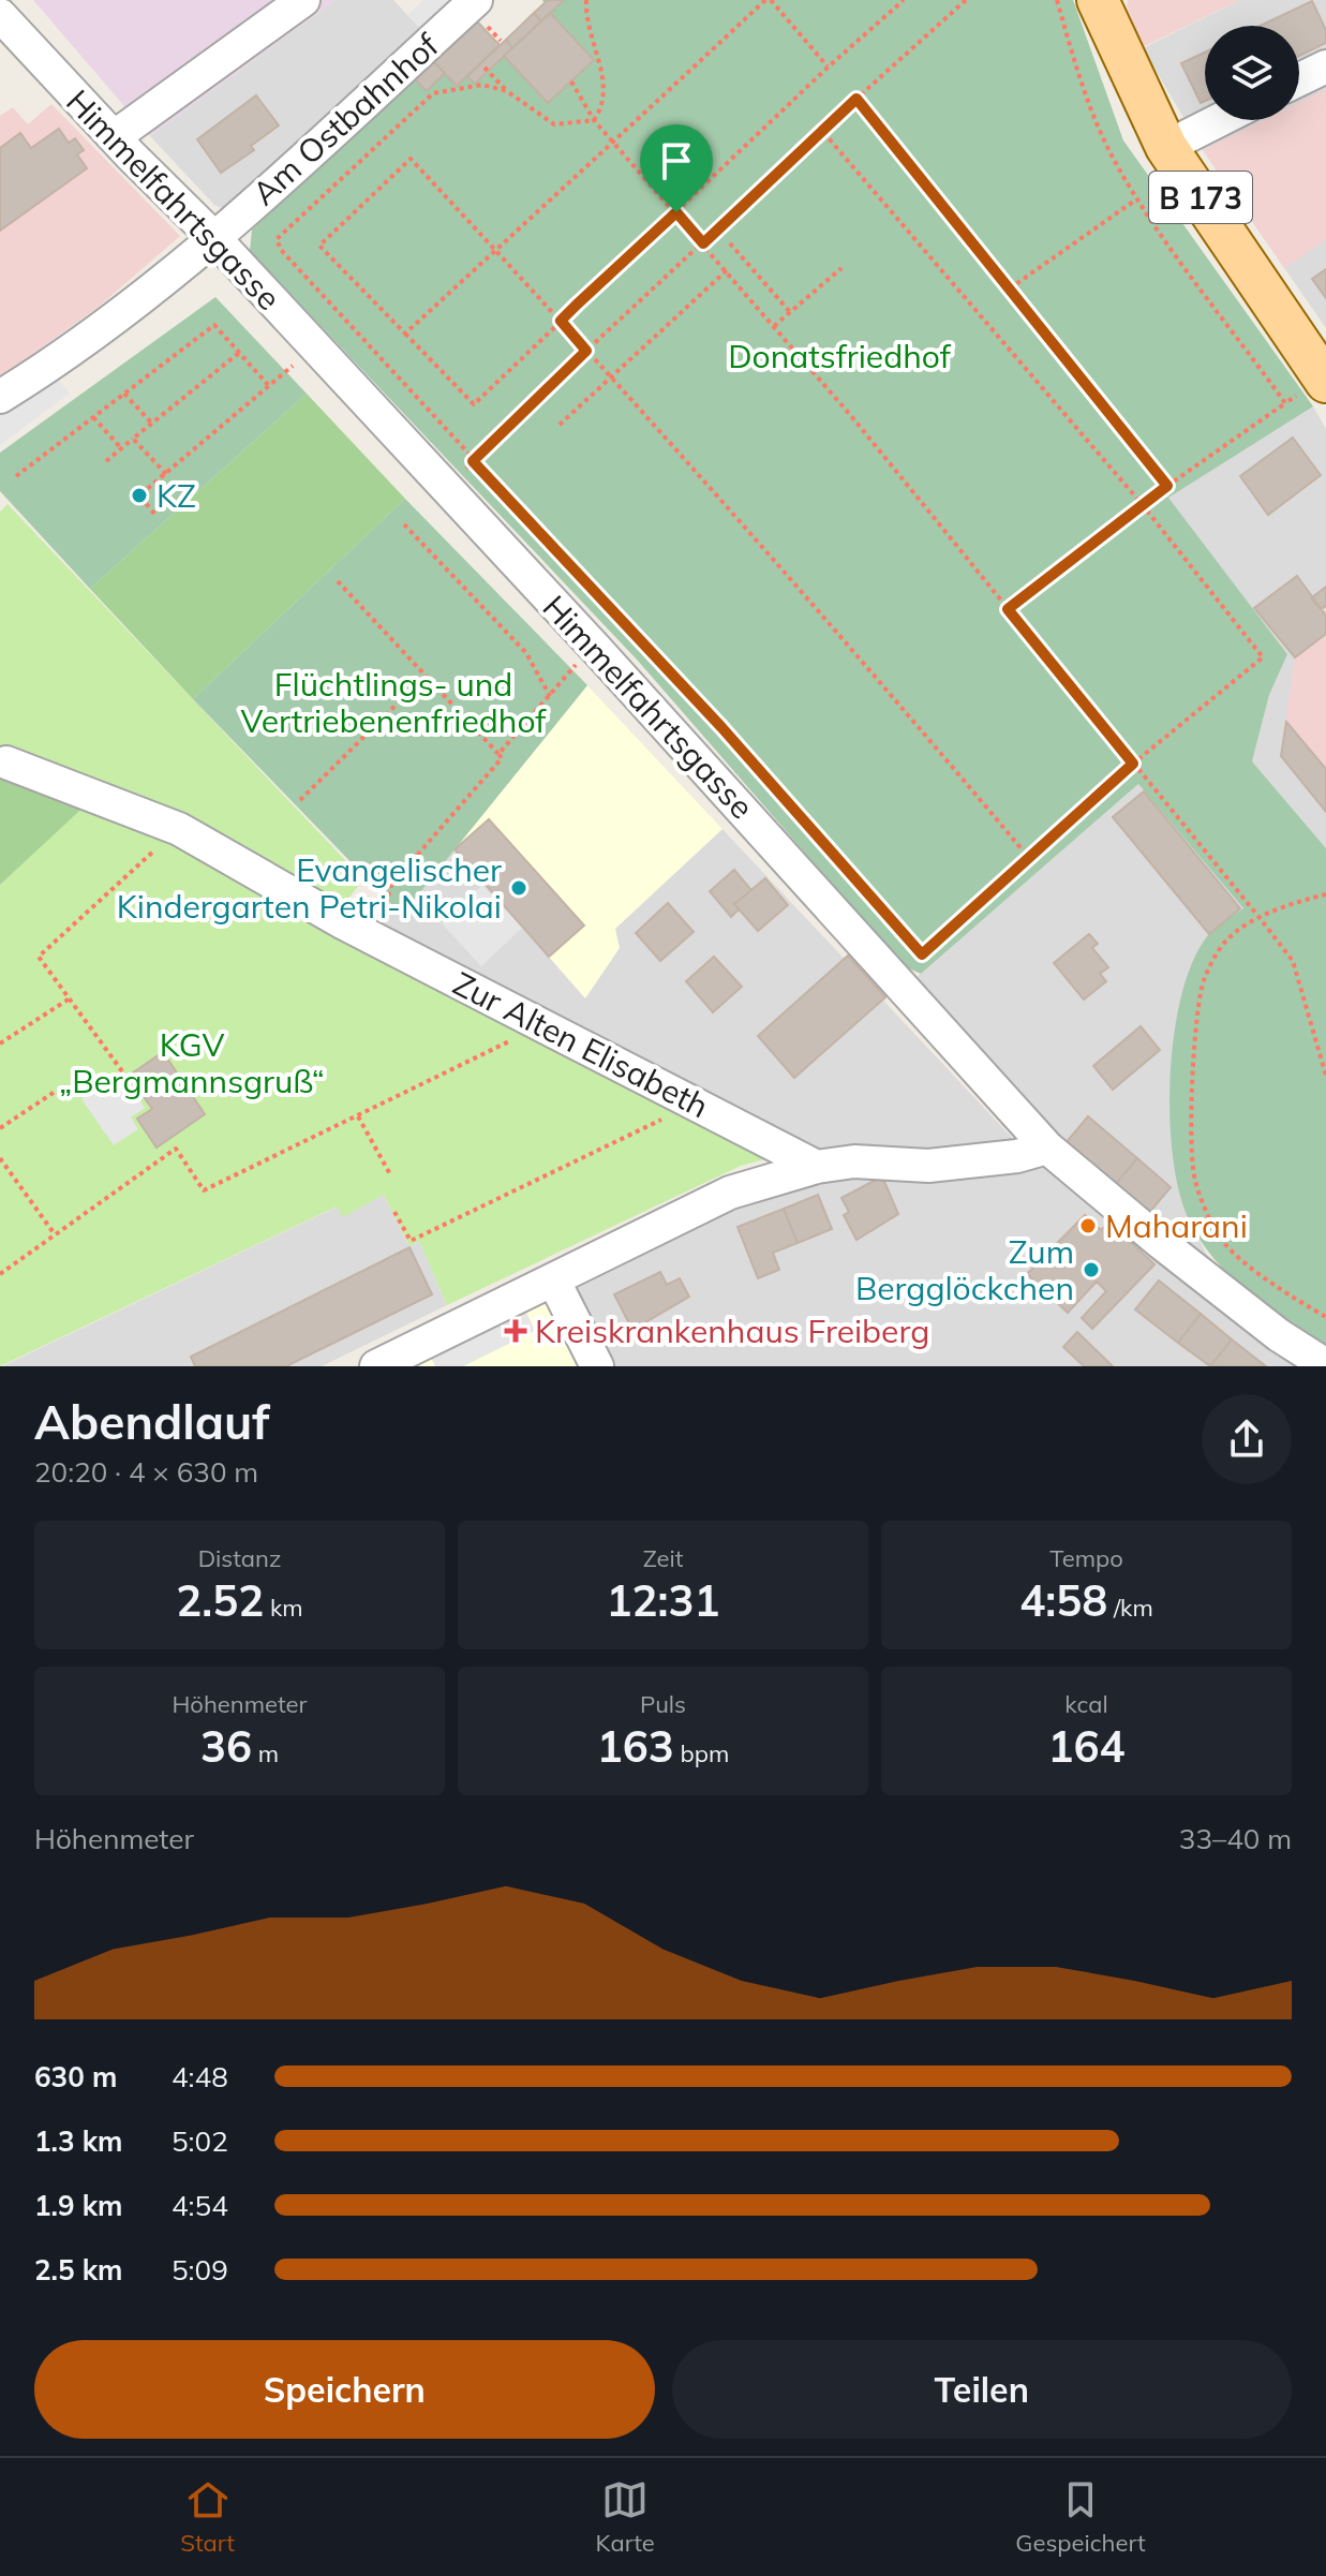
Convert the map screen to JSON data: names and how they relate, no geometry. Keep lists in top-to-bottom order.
{
  "streets": {
    "main road": ["B 173"],
    "street": ["Am Ostbahnhof", "Himmelfahrtsgasse", "Zur Alten Elisabeth"]
  },
  "crossings": [
    ["Am Ostbahnhof", "Himmelfahrtsgasse"]
  ],
  "parks": ["Donatsfriedhof", "Flüchtlings- und Vertriebenenfriedhof", "KGV „Bergmannsgruß“"],
  "places": {
    "other": [
      "KZ",
      "Evangelischer Kindergarten Petri-Nikolai",
      "Maharani",
      "Zum Bergglöckchen"
    ],
    "health": ["Kreiskrankenhaus Freiberg"]
  },
  "page": {
    "heading": ["Abendlauf", "20:20 · 4 × 630 m"],
    "stats": [
      ["Distanz", "2.52 km"],
      ["Zeit", "12:31"],
      ["Tempo", "4:58 /km"],
      ["Höhenmeter", "36 m"],
      ["Puls", "163 bpm"],
      ["kcal", "164"]
    ],
    "chart": ["Höhenmeter", "33–40 m"],
    "list": [
      {
        "name": "630 m",
        "note": "4:48"
      },
      {
        "name": "1.3 km",
        "note": "5:02"
      },
      {
        "name": "1.9 km",
        "note": "4:54"
      },
      {
        "name": "2.5 km",
        "note": "5:09"
      }
    ],
    "buttons": ["Speichern", "Teilen"],
    "tabs": ["Start", "Karte", "Gespeichert"]
  }
}
